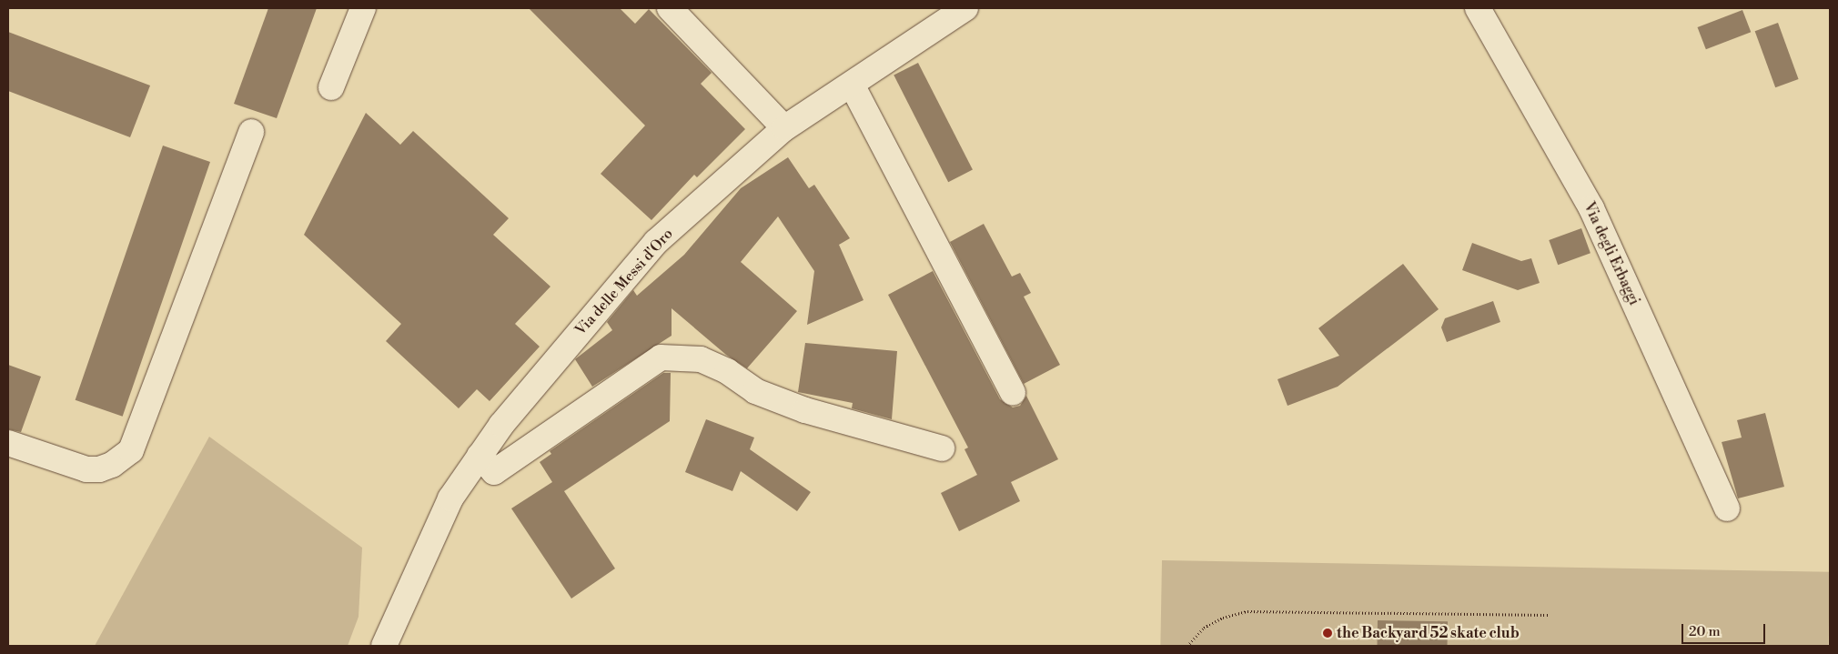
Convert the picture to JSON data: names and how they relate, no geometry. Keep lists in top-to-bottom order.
{
  "streets": {
    "street": ["Via degli Erbaggi", "Via delle Messi d'Oro"]
  },
  "places": ["the Backyard 52 skate club"],
  "scale_bar": "20 m"
}
